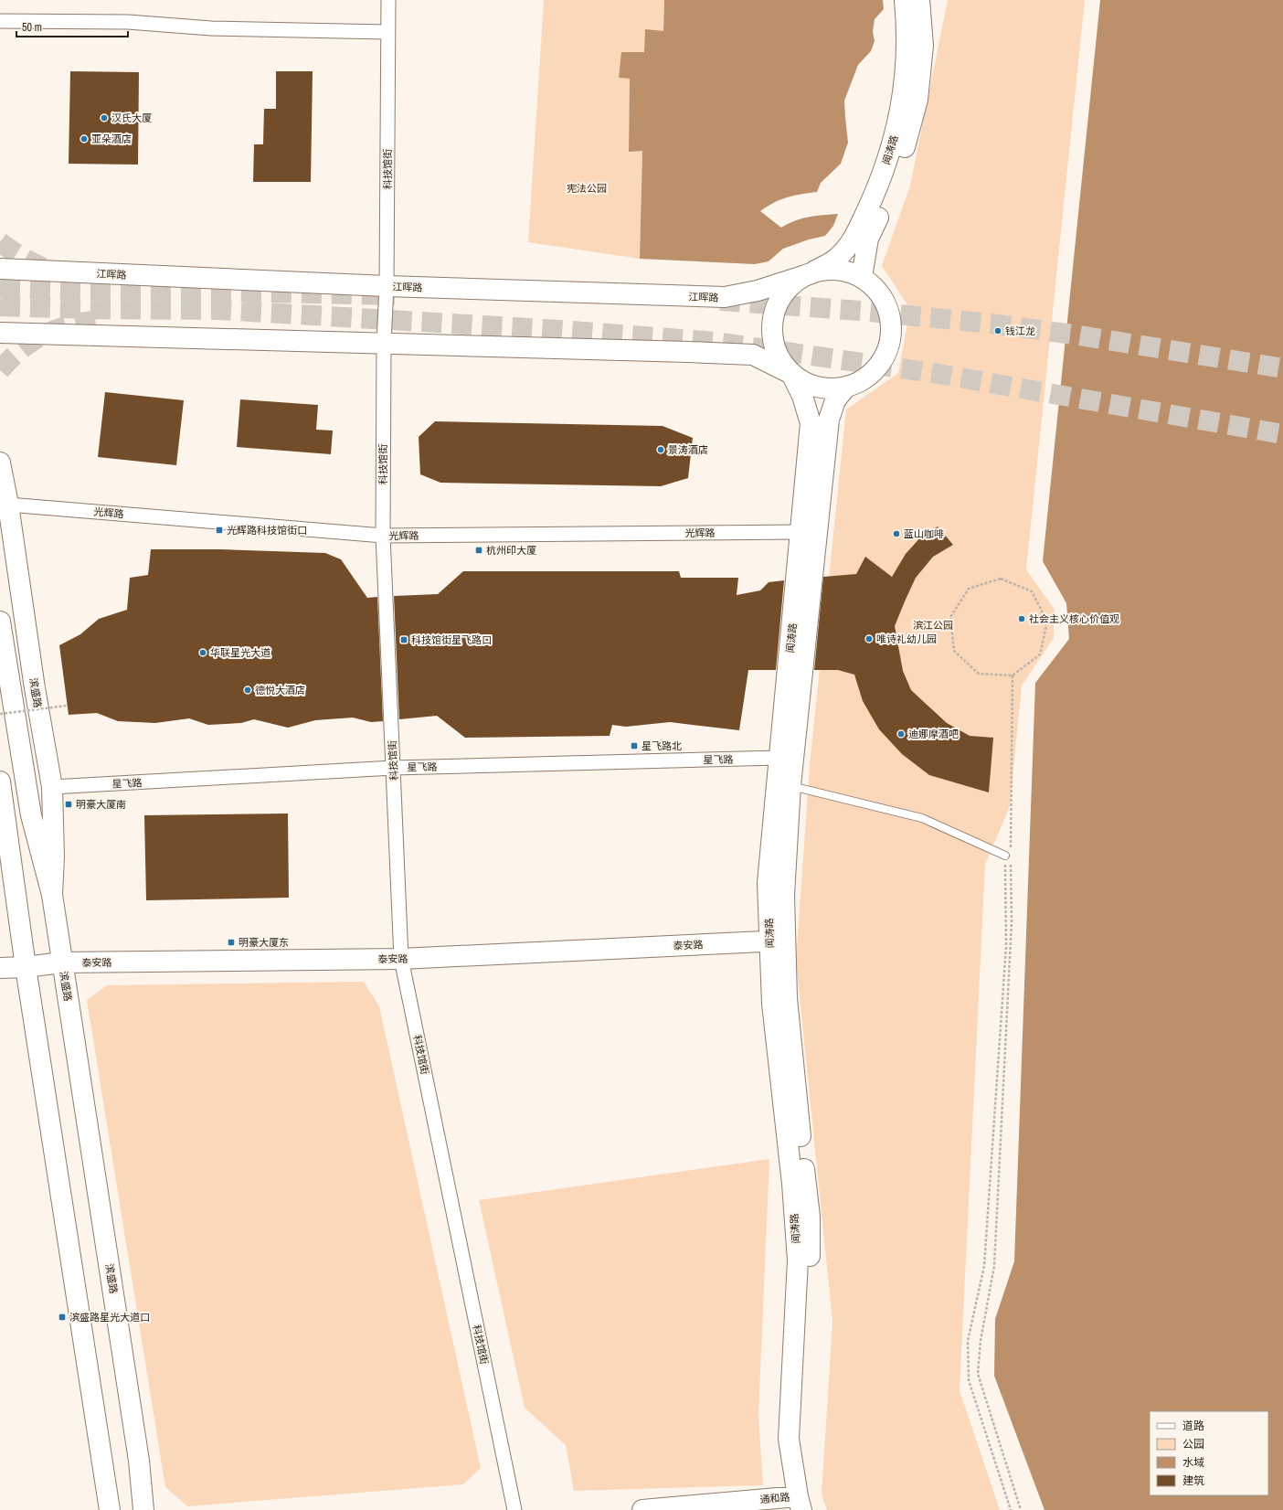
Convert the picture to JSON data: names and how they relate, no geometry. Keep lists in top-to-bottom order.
{
  "streets": {
    "main road": [
      "闻涛路",
      "江晖路",
      "滨盛路",
      "泰安路",
      "通和路"
    ],
    "street": ["科技馆街", "光辉路", "星飞路"]
  },
  "crossings": [
    ["闻涛路", "江晖路"],
    ["闻涛路", "光辉路"],
    ["闻涛路", "星飞路"],
    ["闻涛路", "泰安路"],
    ["闻涛路", "通和路"],
    ["科技馆街", "江晖路"],
    ["科技馆街", "光辉路"],
    ["科技馆街", "星飞路"],
    ["科技馆街", "泰安路"],
    ["光辉路", "滨盛路"],
    ["滨盛路", "星飞路"],
    ["滨盛路", "泰安路"]
  ],
  "parks": ["宪法公园", "滨江公园"],
  "places": {
    "other": [
      "汉氏大厦",
      "亚朵酒店",
      "钱江龙",
      "景涛酒店",
      "蓝山咖啡",
      "社会主义核心价值观",
      "唯诗礼幼儿园",
      "华联星光大道",
      "德悦大酒店",
      "迪娜摩酒吧"
    ],
    "transit": [
      "光辉路科技馆街口",
      "杭州印大厦",
      "科技馆街星飞路口",
      "星飞路北",
      "明豪大厦南",
      "明豪大厦东",
      "滨盛路星光大道口"
    ]
  },
  "legend": [
    "道路",
    "公园",
    "水域",
    "建筑"
  ],
  "scale_bar": "50 m"
}
